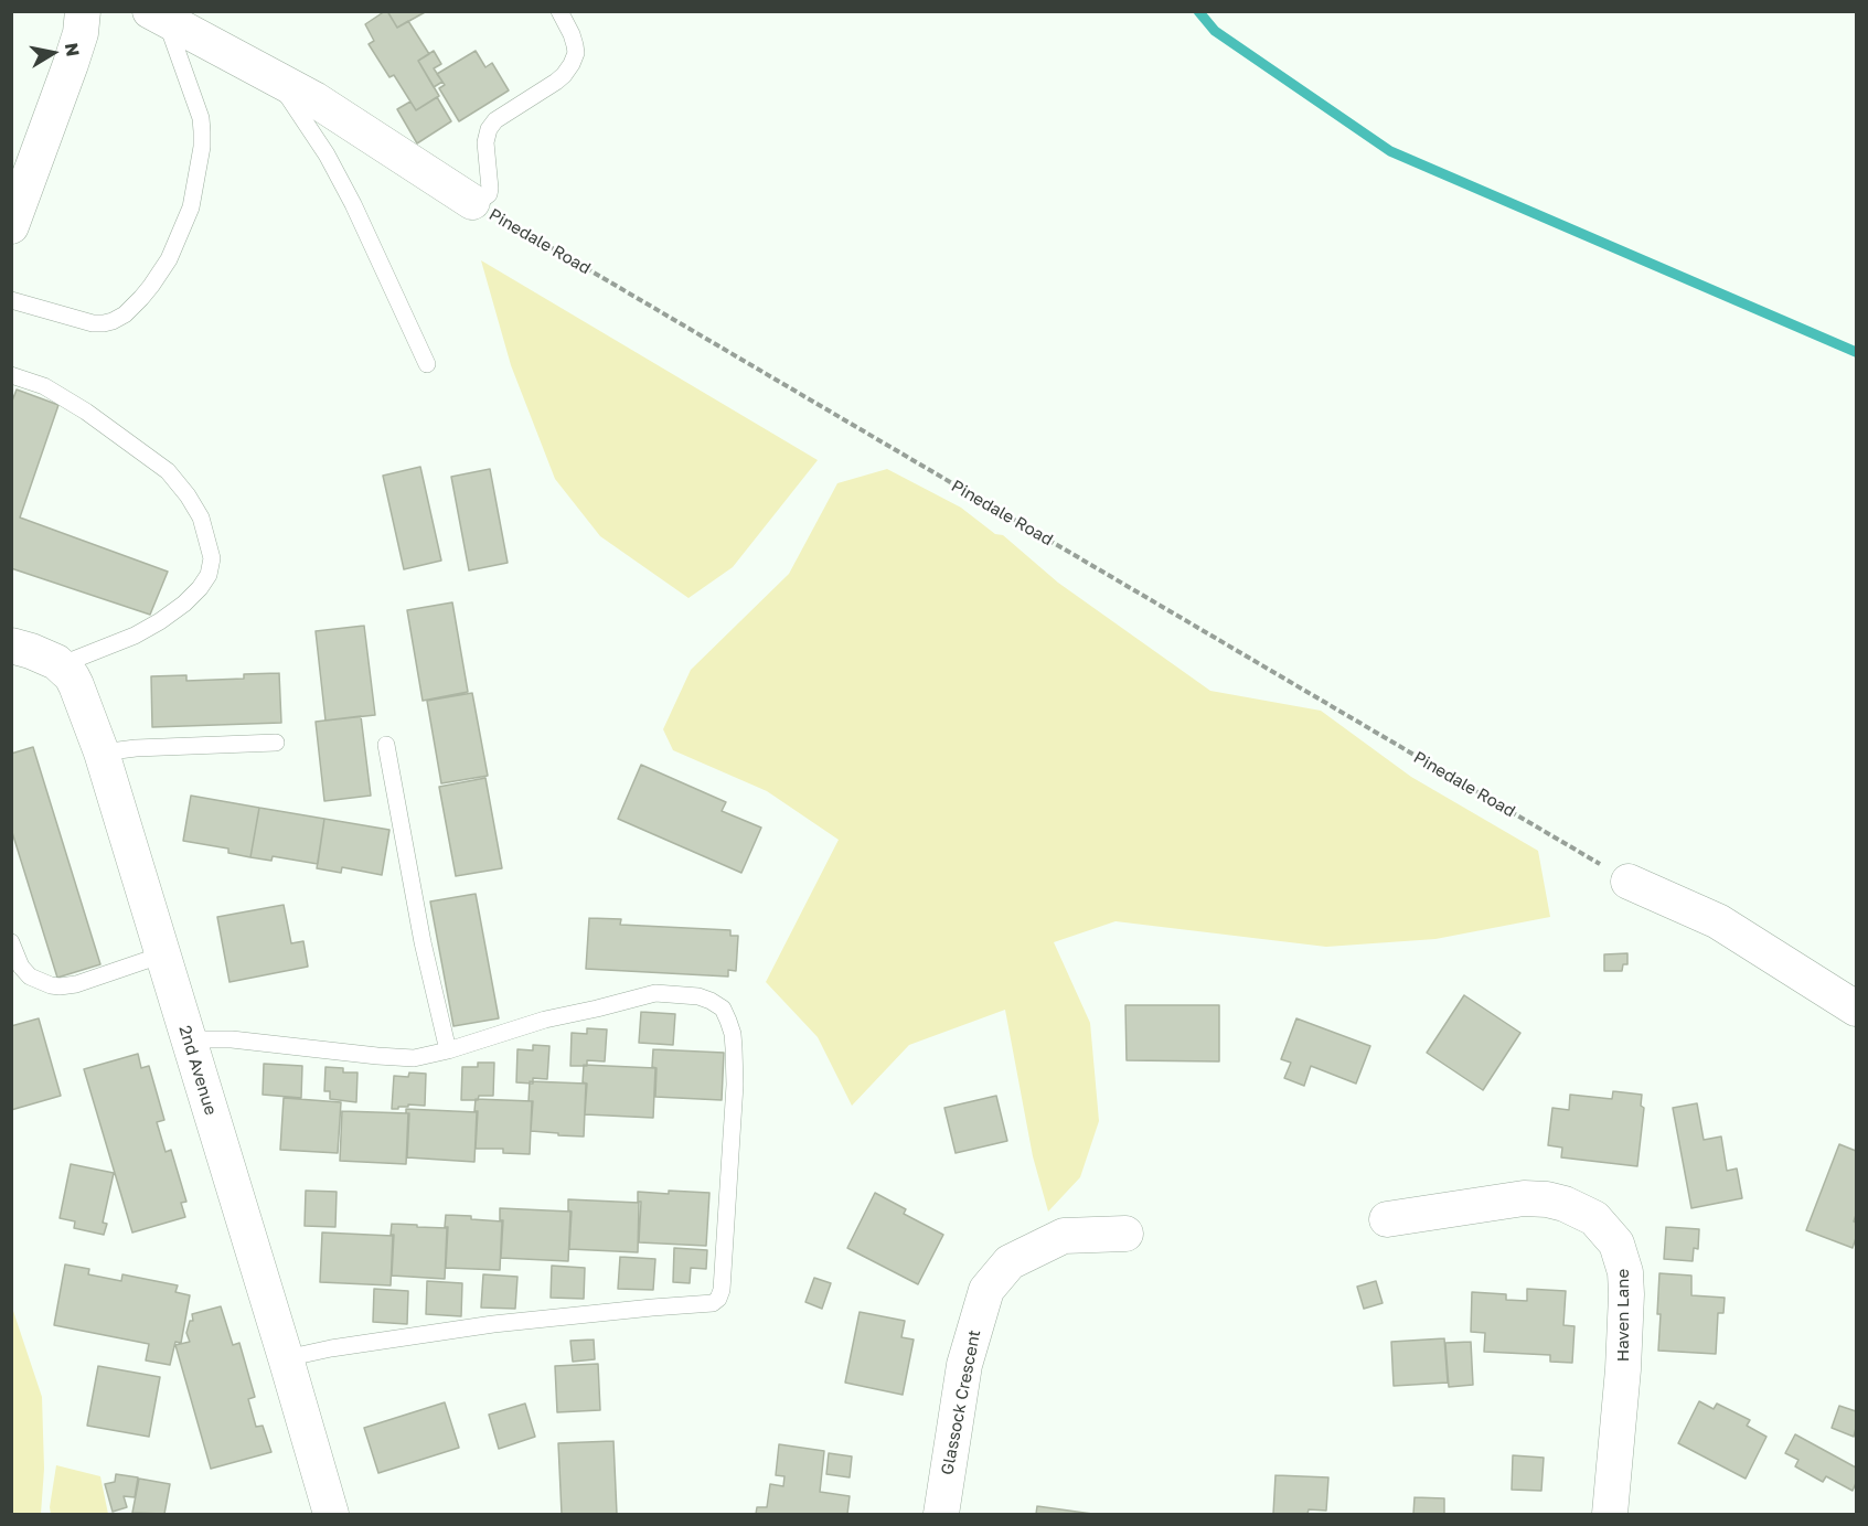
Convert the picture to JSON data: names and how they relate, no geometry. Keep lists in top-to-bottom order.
{
  "streets": {
    "street": [
      "Pinedale Road",
      "2nd Avenue",
      "Haven Lane",
      "Glassock Crescent"
    ]
  },
  "north": "right"
}
